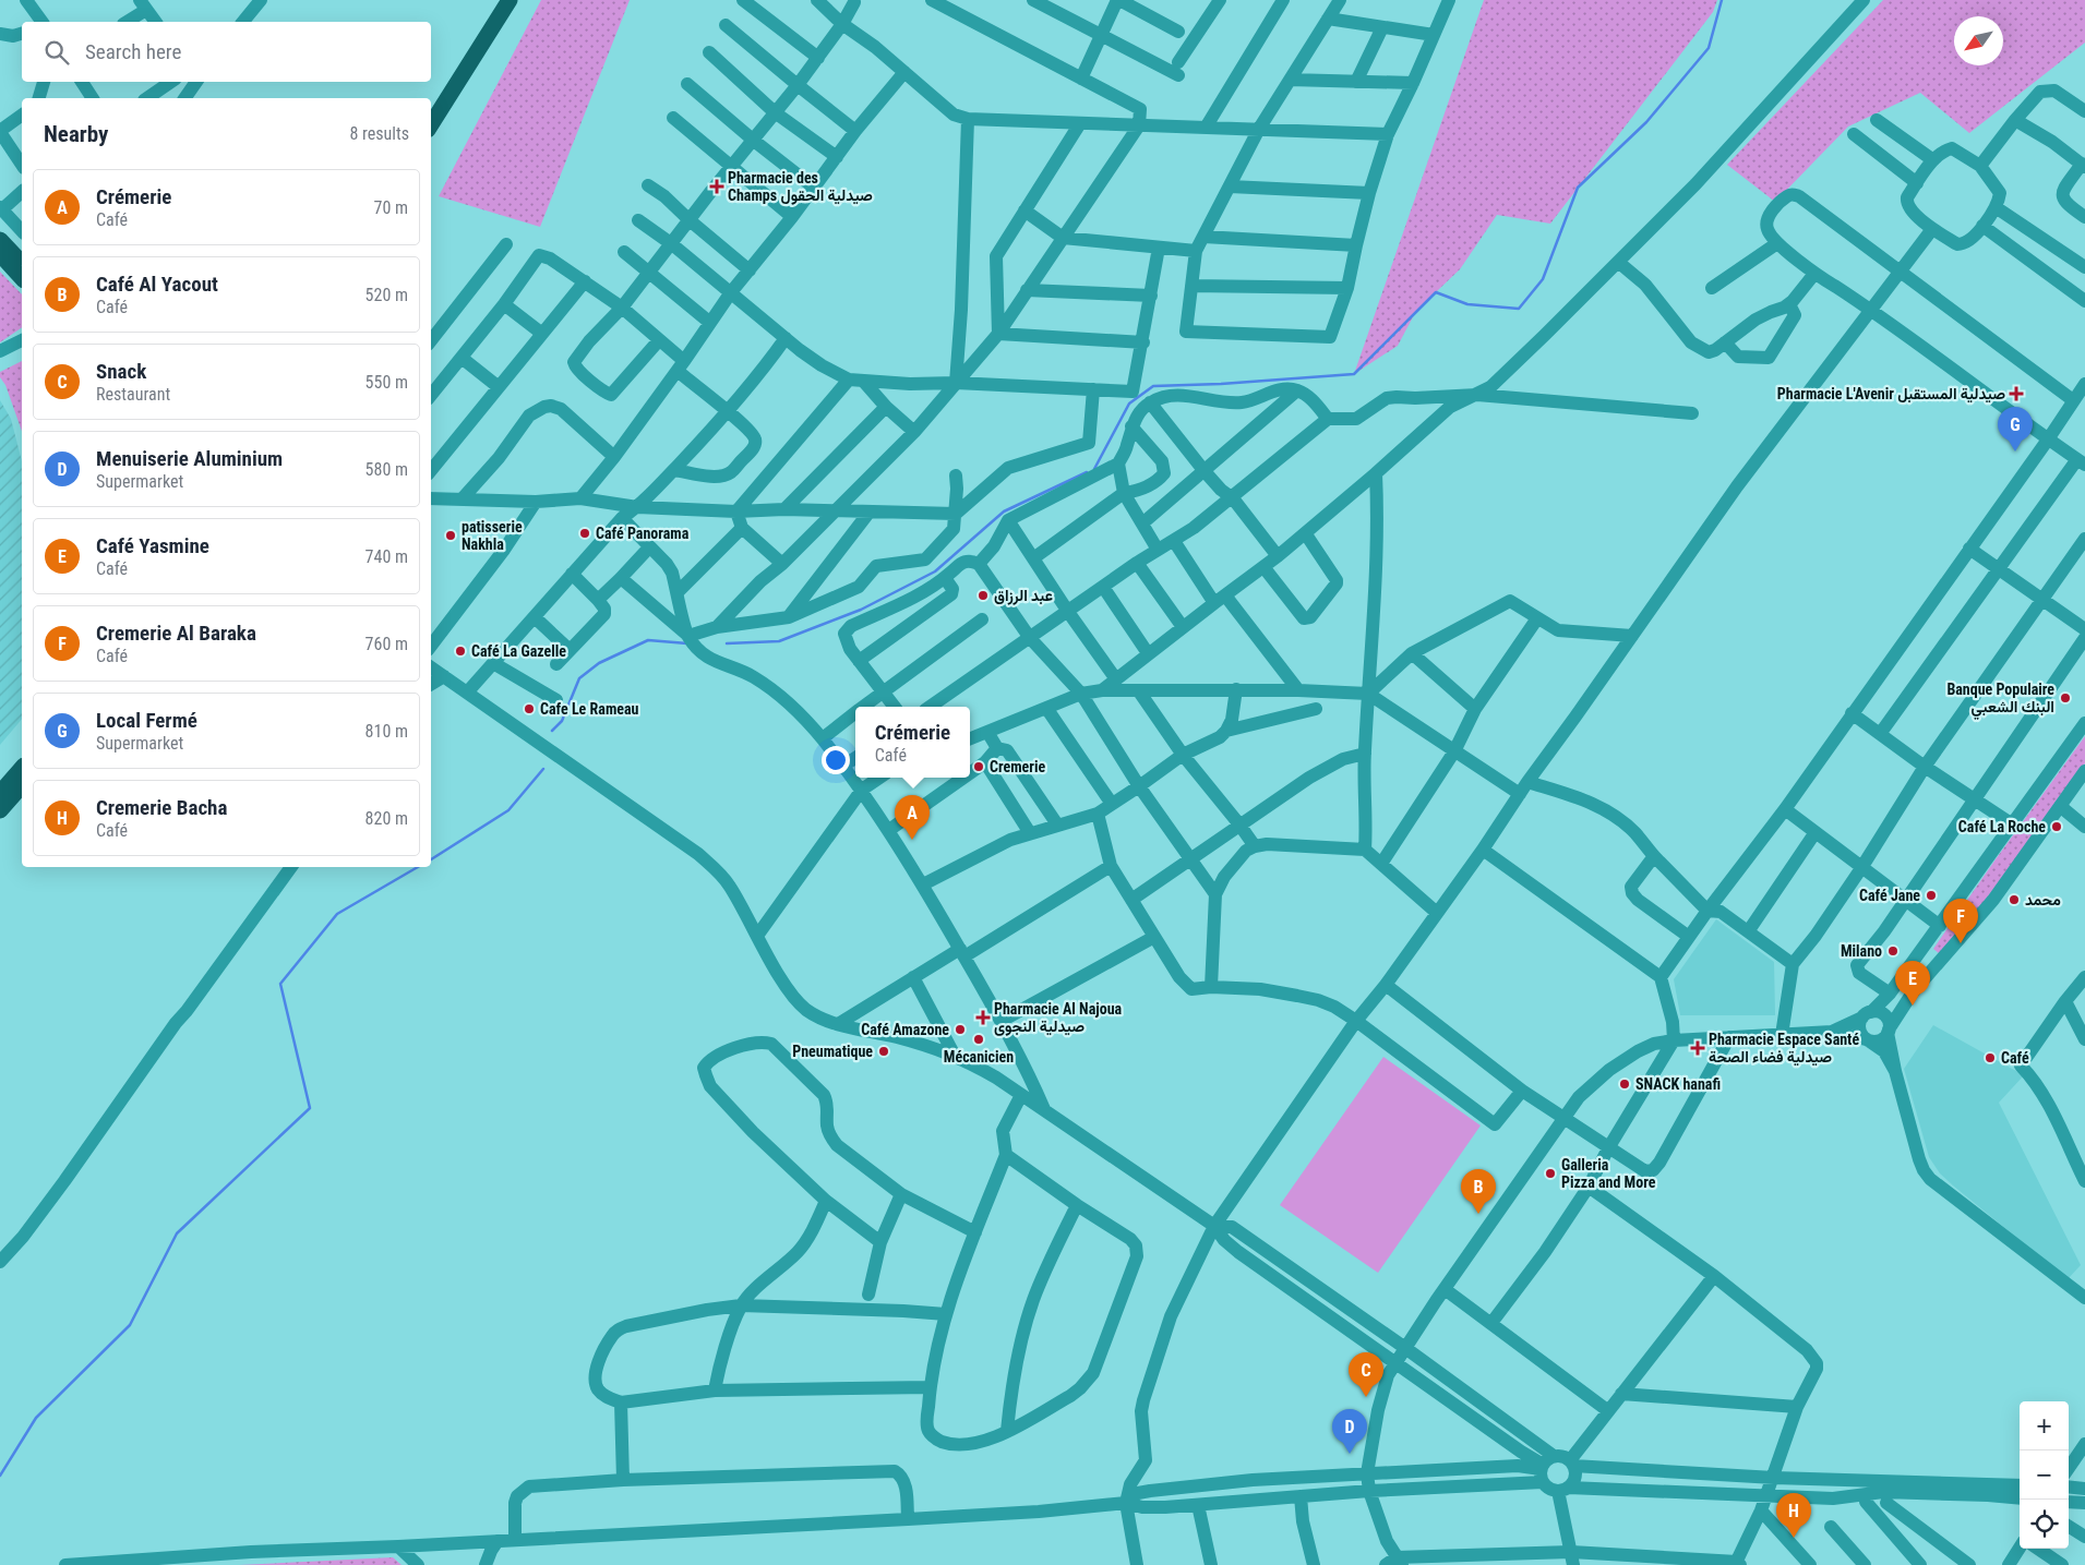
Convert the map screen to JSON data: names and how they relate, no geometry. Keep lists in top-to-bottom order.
{
  "places": {
    "health": [
      "Pharmacie des Champs صيدلية الحقول",
      "Pharmacie L'Avenir صيدلية المستقبل",
      "Pharmacie Al Najoua صيدلية النجوى",
      "Pharmacie Espace Santé صيدلية فضاء الصحة"
    ],
    "other": [
      "Café Panorama",
      "patisserie Nakhla",
      "عبد الرزاق",
      "Café La Gazelle",
      "Banque Populaire البنك الشعبي",
      "Cafe Le Rameau",
      "Cremerie",
      "Café La Roche",
      "Café Jane",
      "محمد",
      "Milano",
      "Café Amazone",
      "Mécanicien",
      "Pneumatique",
      "Café",
      "SNACK hanafi",
      "Galleria Pizza and More"
    ]
  },
  "north": "bottom left",
  "page": {
    "search": "Search here",
    "heading": ["Nearby", "8 results"],
    "list": [
      {
        "mark": "A",
        "name": "Crémerie",
        "note": "Café",
        "value": "70 m"
      },
      {
        "mark": "B",
        "name": "Café Al Yacout",
        "note": "Café",
        "value": "520 m"
      },
      {
        "mark": "C",
        "name": "Snack",
        "note": "Restaurant",
        "value": "550 m"
      },
      {
        "mark": "D",
        "name": "Menuiserie Aluminium",
        "note": "Supermarket",
        "value": "580 m"
      },
      {
        "mark": "E",
        "name": "Café Yasmine",
        "note": "Café",
        "value": "740 m"
      },
      {
        "mark": "F",
        "name": "Cremerie Al Baraka",
        "note": "Café",
        "value": "760 m"
      },
      {
        "mark": "G",
        "name": "Local Fermé",
        "note": "Supermarket",
        "value": "810 m"
      },
      {
        "mark": "H",
        "name": "Cremerie Bacha",
        "note": "Café",
        "value": "820 m"
      }
    ],
    "pins": [
      "G",
      "A",
      "F",
      "E",
      "B",
      "C",
      "D",
      "H"
    ],
    "popup": ["Crémerie", "Café"],
    "map_buttons": ["+", "−"]
  }
}
